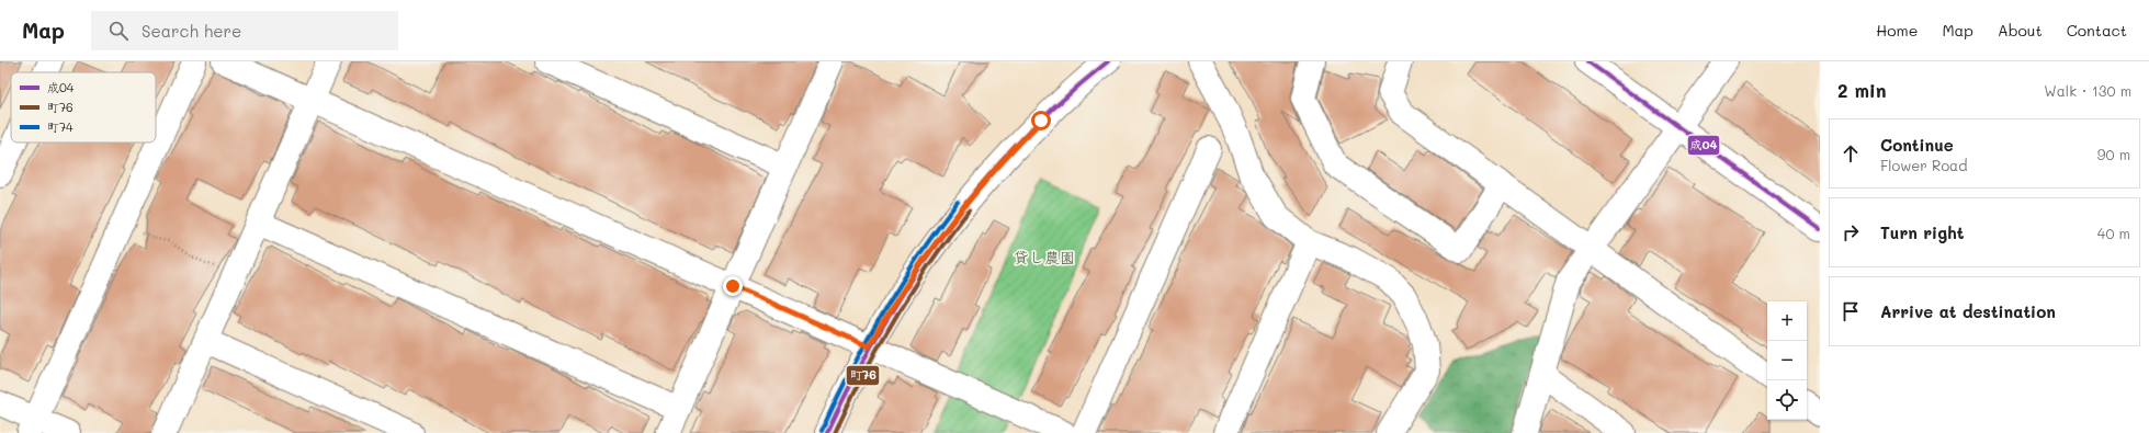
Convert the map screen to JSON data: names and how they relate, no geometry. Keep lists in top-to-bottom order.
{
  "parks": ["貸し農園"],
  "lines": ["transit line 成04", "transit line 町74", "transit line 町76"],
  "legend": ["成04", "町76", "町74"],
  "page": {
    "header": "Map",
    "search": "Search here",
    "nav": [
      "Home",
      "Map",
      "About",
      "Contact"
    ],
    "heading": ["2 min", "Walk · 130 m"],
    "list": [
      ["Continue", "Flower Road", "90 m"],
      ["Turn right", "40 m"],
      "Arrive at destination"
    ],
    "map_buttons": ["+", "−"]
  }
}
